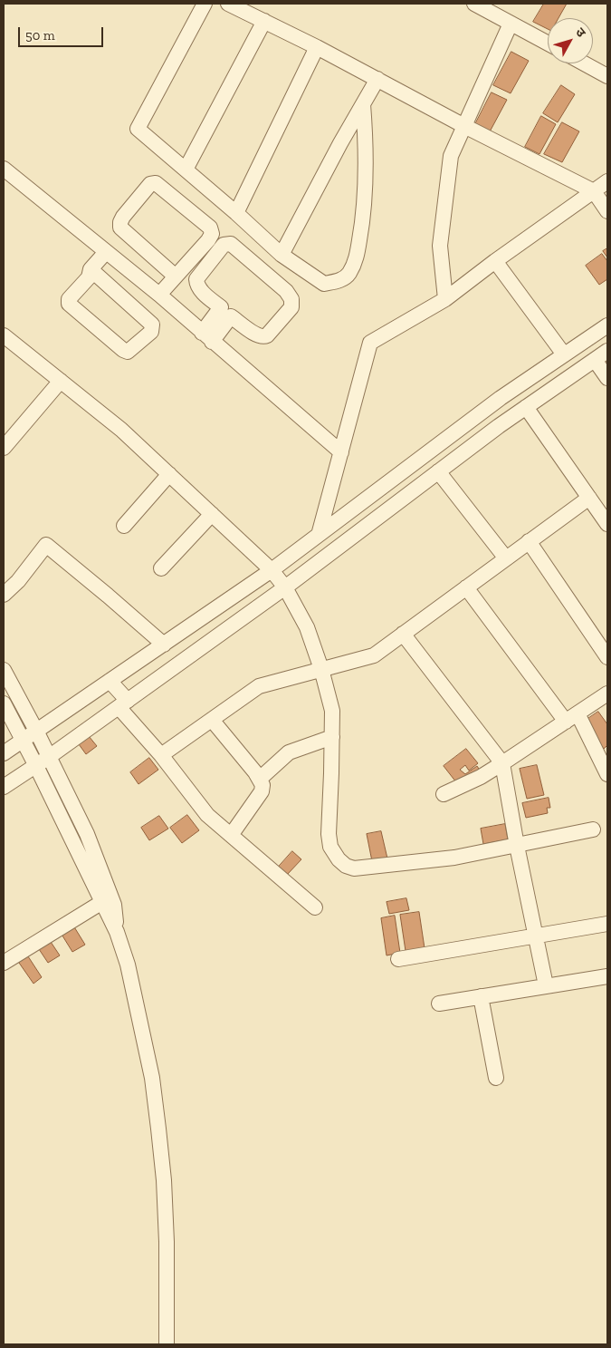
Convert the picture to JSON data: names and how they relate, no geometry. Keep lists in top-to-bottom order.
{
  "scale_bar": "50 m",
  "north": "top right"
}
